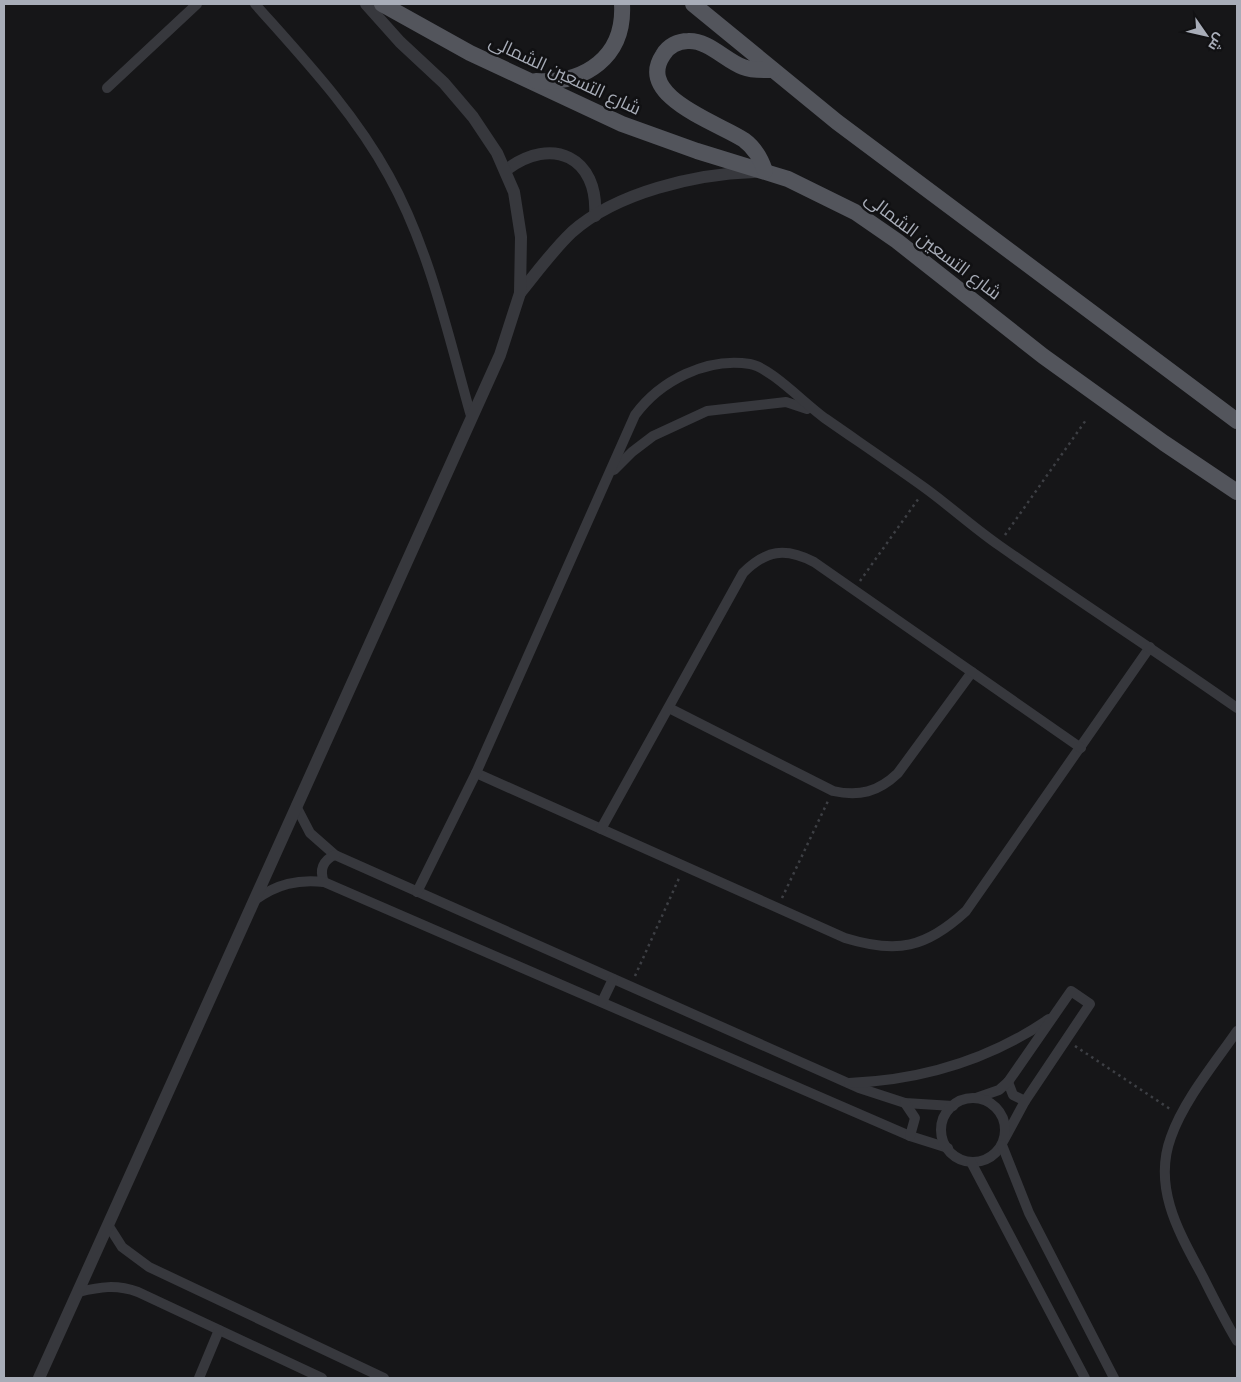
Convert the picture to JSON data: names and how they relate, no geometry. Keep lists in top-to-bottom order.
{
  "streets": {
    "main road": ["شارع التسعين الشمالى"]
  },
  "north": "bottom right"
}
